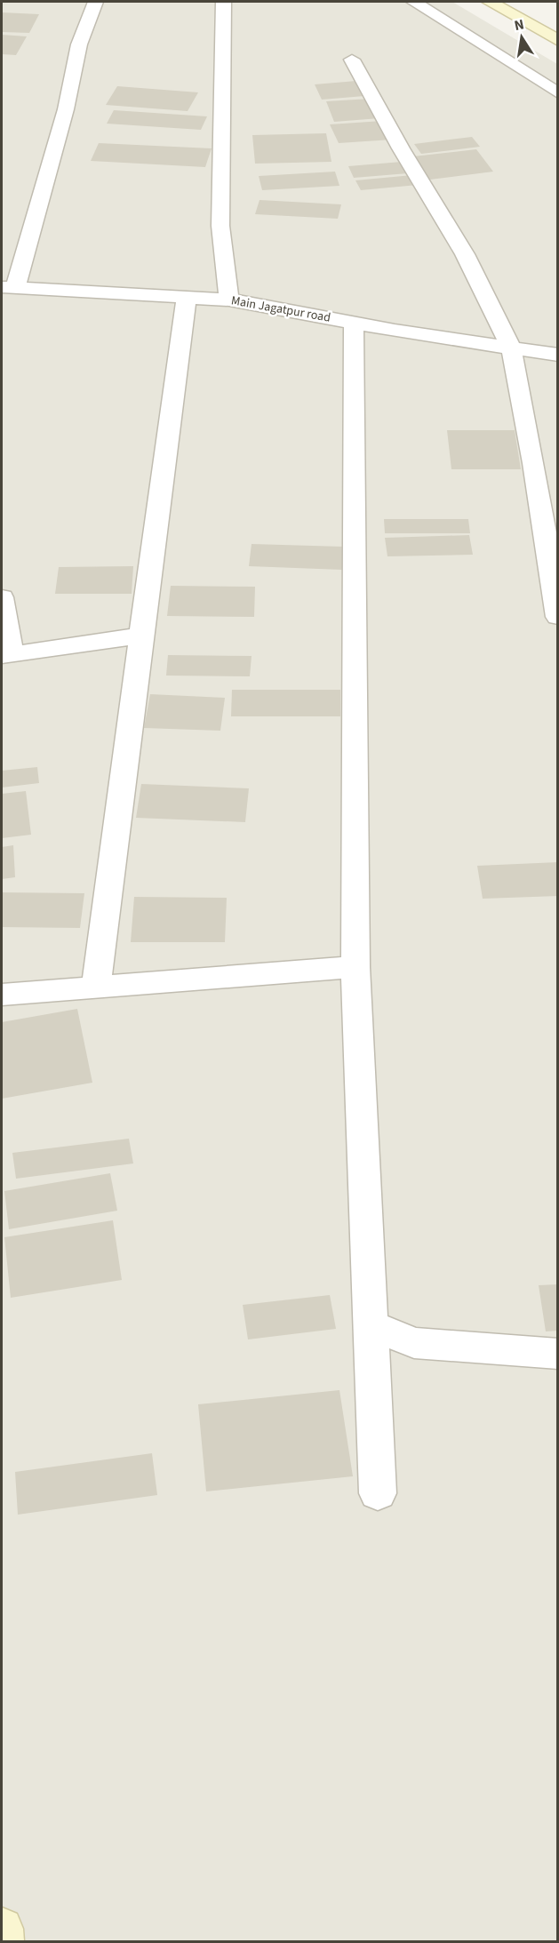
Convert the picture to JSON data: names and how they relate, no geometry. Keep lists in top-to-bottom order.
{
  "streets": {
    "street": ["Main Jagatpur road"]
  },
  "north": "top"
}
